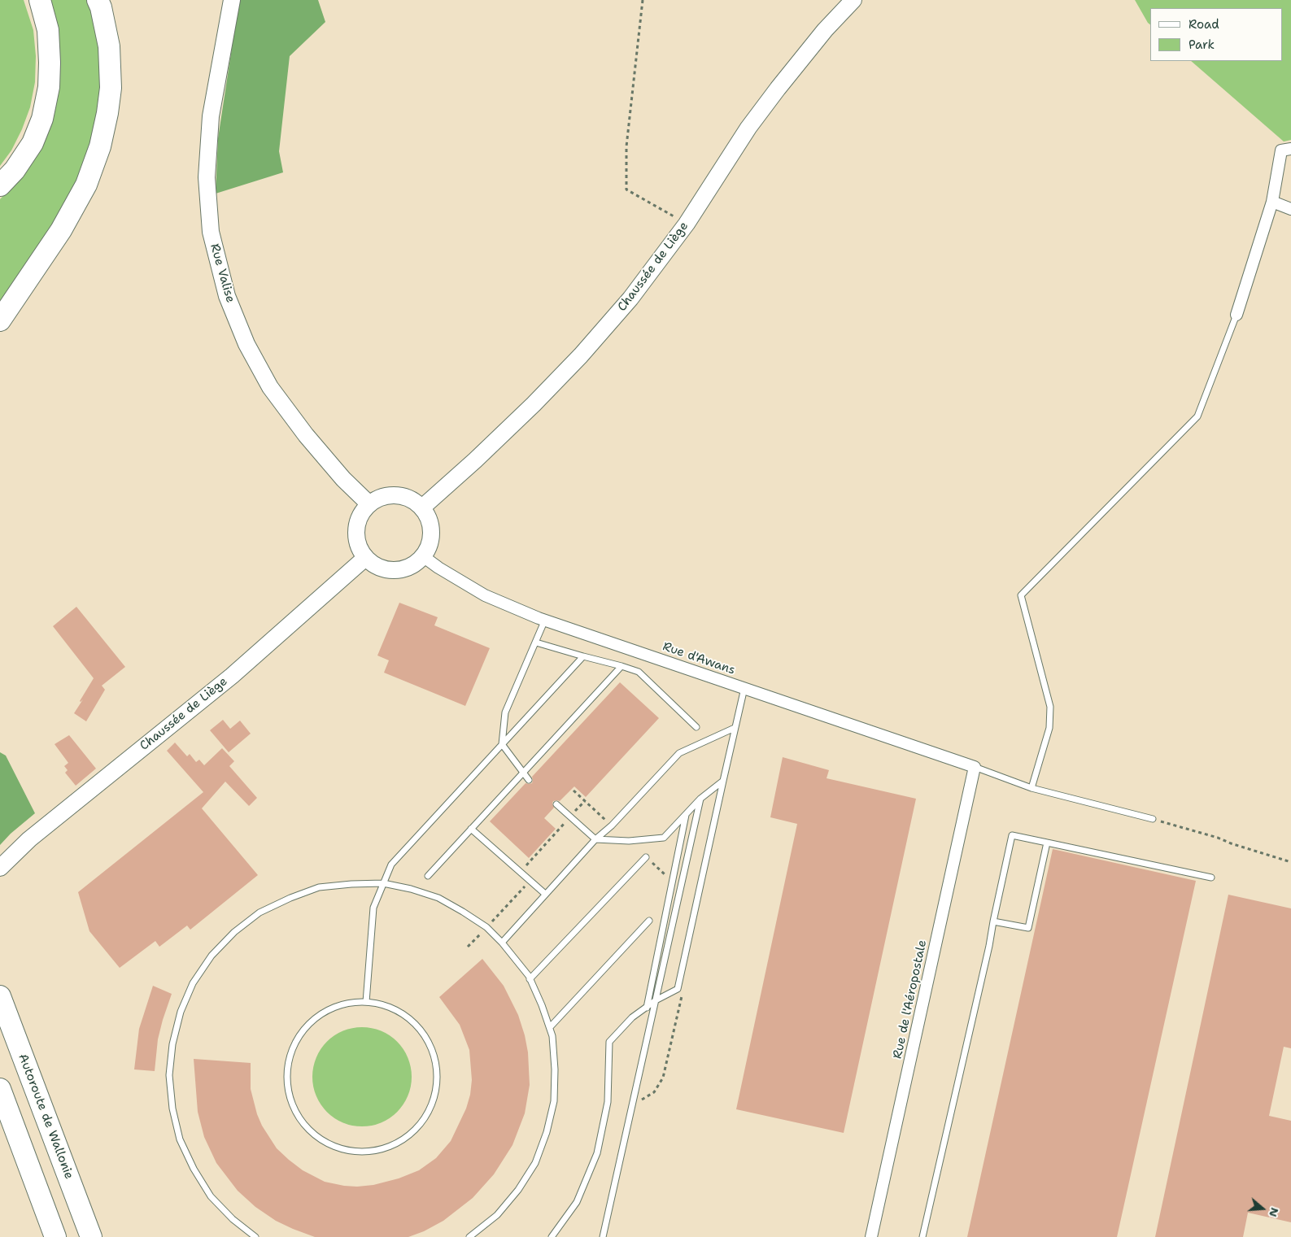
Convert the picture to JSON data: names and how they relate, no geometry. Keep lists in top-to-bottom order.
{
  "streets": {
    "highway": ["Autoroute de Wallonie"],
    "main road": ["Chaussée de Liège", "Rue Valise"],
    "street": ["Rue d'Awans", "Rue de l'Aéropostale"]
  },
  "crossings": [
    ["Chaussée de Liège", "Rue Valise"],
    ["Chaussée de Liège", "Rue d'Awans"],
    ["Rue Valise", "Rue d'Awans"],
    ["Rue d'Awans", "Rue de l'Aéropostale"]
  ],
  "legend": ["Road", "Park"],
  "north": "right"
}
